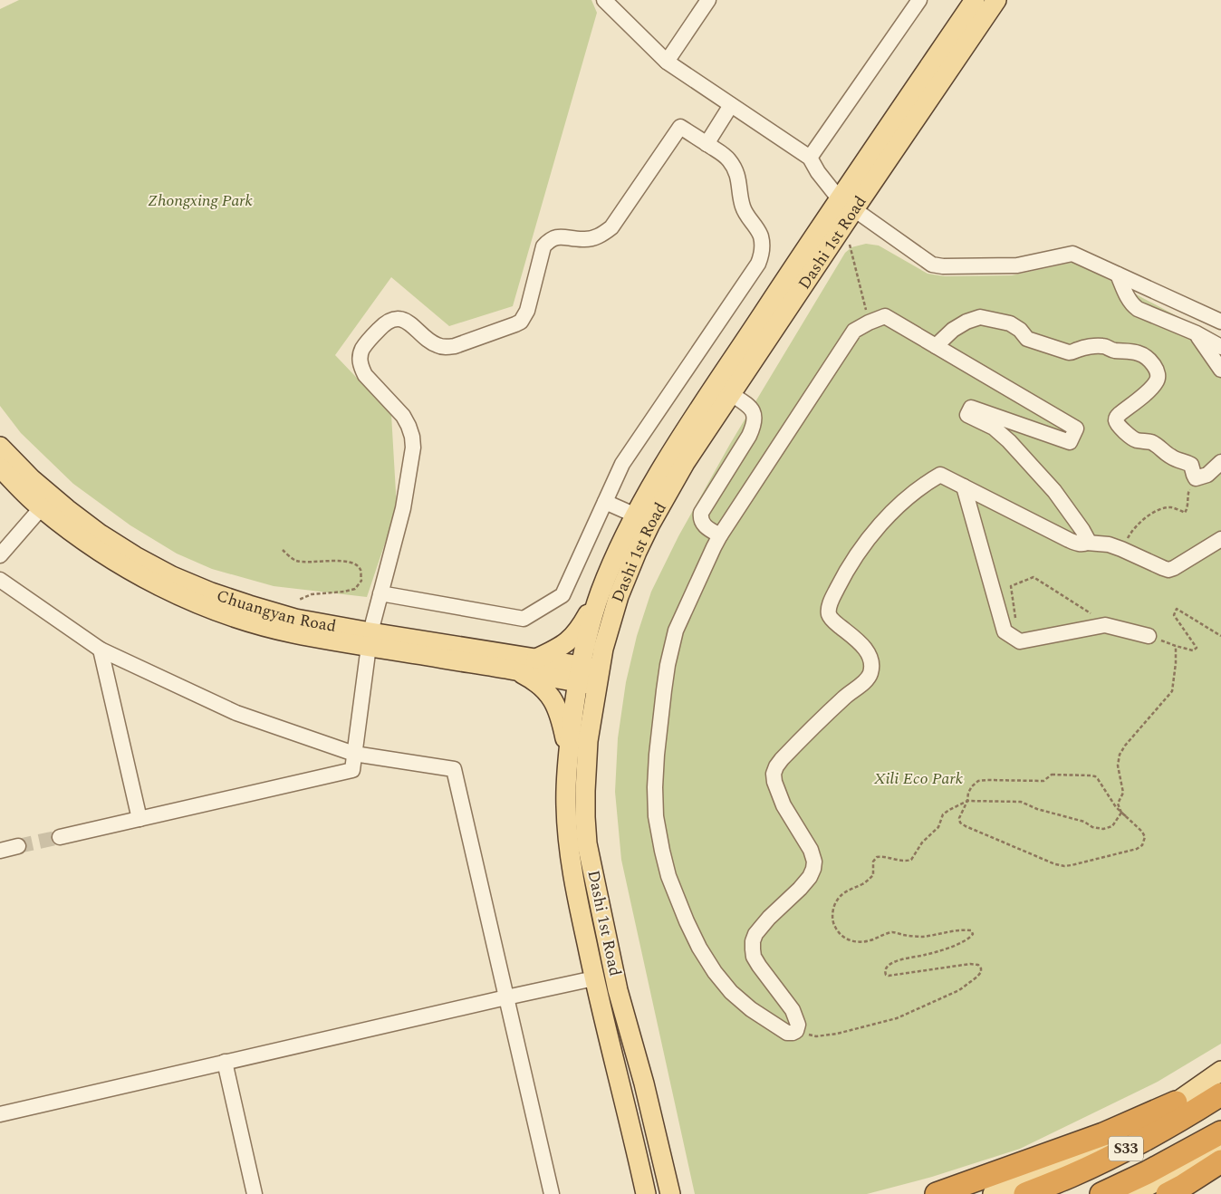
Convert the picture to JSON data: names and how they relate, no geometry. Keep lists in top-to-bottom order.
{
  "streets": {
    "highway": ["S33"],
    "main road": ["Dashi 1st Road", "Chuangyan Road"]
  },
  "crossings": [
    ["Dashi 1st Road", "Chuangyan Road"]
  ],
  "parks": ["Zhongxing Park", "Xili Eco Park"]
}
